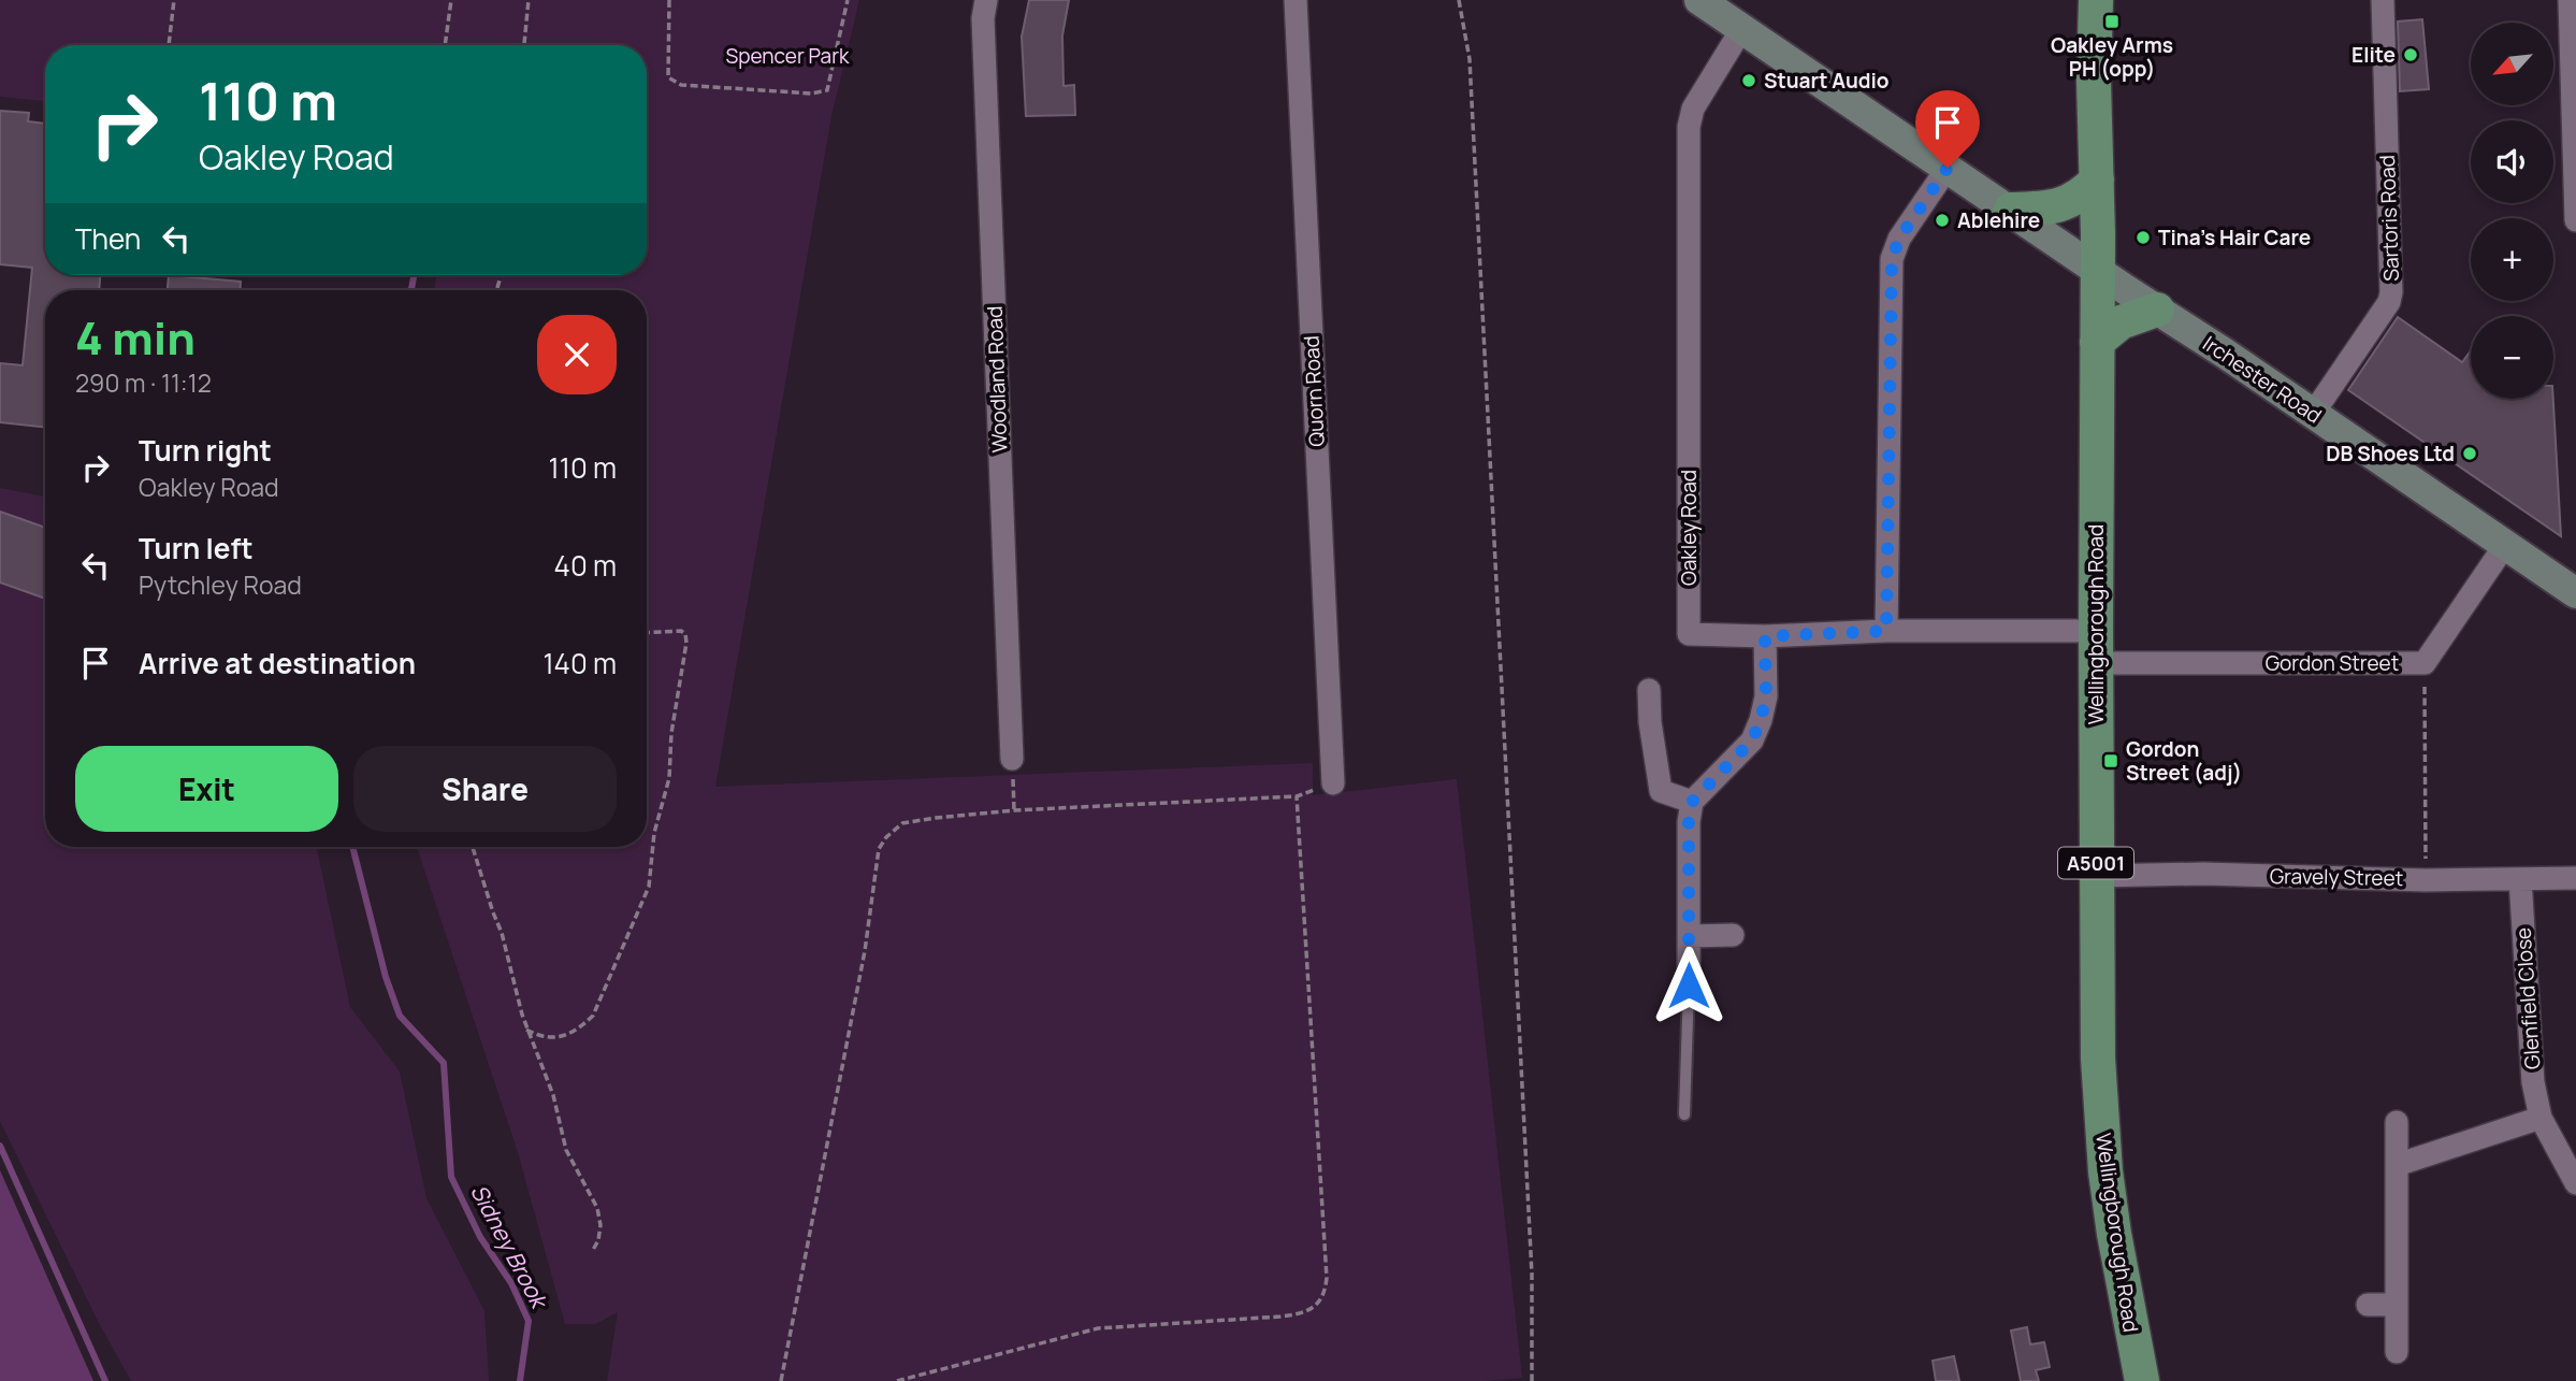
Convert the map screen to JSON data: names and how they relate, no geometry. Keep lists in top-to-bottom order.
{
  "streets": {
    "main road": ["Irchester Road", "Wellingborough Road", "A5001"],
    "street": [
      "Sartoris Road",
      "Woodland Road",
      "Quorn Road",
      "Oakley Road",
      "Gordon Street",
      "Gravely Street",
      "Glenfield Close"
    ]
  },
  "crossings": [
    ["Sartoris Road", "Irchester Road"],
    ["Irchester Road", "Oakley Road"],
    ["Irchester Road", "Wellingborough Road"],
    ["Irchester Road", "Gordon Street"],
    ["Oakley Road", "Wellingborough Road"],
    ["Oakley Road", "Gordon Street"],
    ["Wellingborough Road", "Gordon Street"],
    ["Wellingborough Road", "Gravely Street"],
    ["Gravely Street", "Glenfield Close"]
  ],
  "water": ["Sidney Brook"],
  "parks": ["Spencer Park"],
  "places": {
    "transit": ["Oakley Arms PH (opp)", "Gordon Street (adj)"],
    "other": [
      "Elite",
      "Stuart Audio",
      "Ablehire",
      "Tina's Hair Care",
      "DB Shoes Ltd"
    ]
  },
  "north": "bottom left",
  "page": {
    "map_buttons": ["+", "−"],
    "turn": ["110 m", "Oakley Road"],
    "then": "Then",
    "heading": ["4 min", "290 m · 11:12"],
    "list": [
      {
        "name": "Turn right",
        "note": "Oakley Road",
        "value": "110 m"
      },
      {
        "name": "Turn left",
        "note": "Pytchley Road",
        "value": "40 m"
      },
      {
        "name": "Arrive at destination",
        "value": "140 m"
      }
    ],
    "buttons": ["Exit", "Share"]
  }
}
